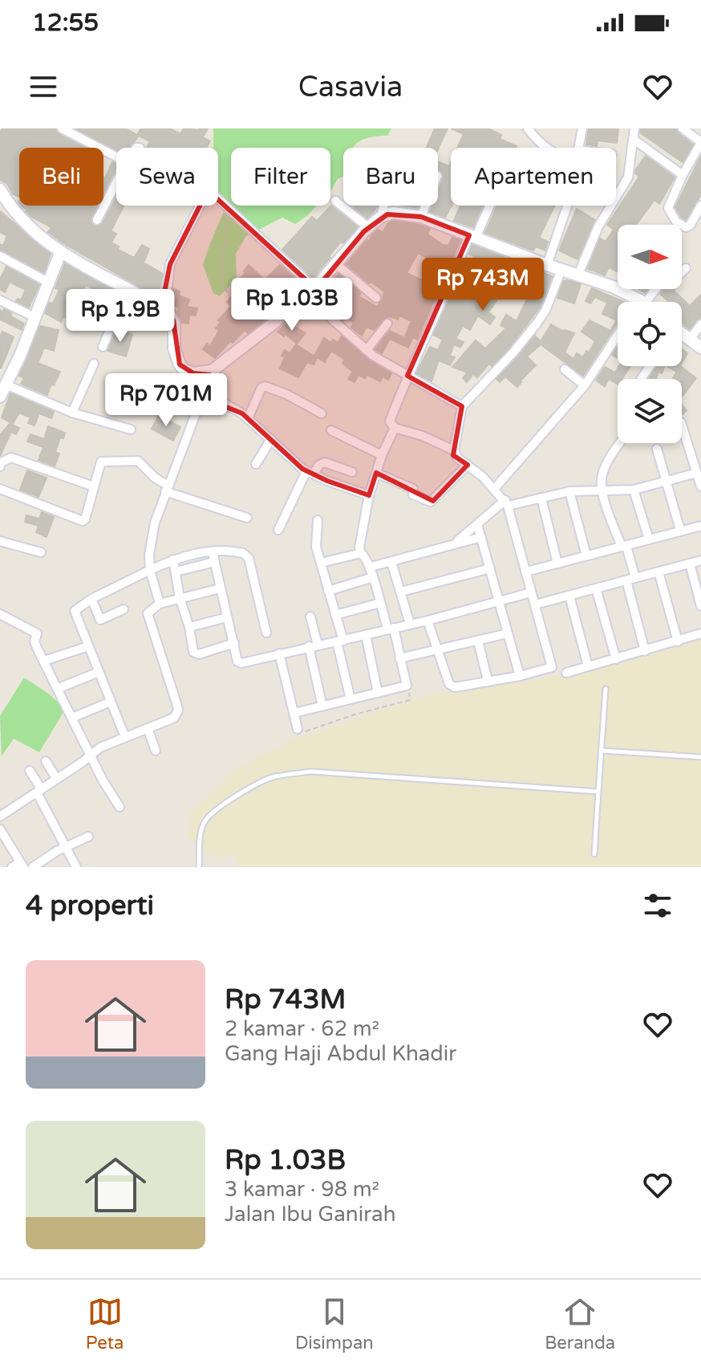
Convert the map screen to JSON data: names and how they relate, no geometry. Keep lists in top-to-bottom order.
{
  "north": "right",
  "page": {
    "status": "12:55",
    "header": "Casavia",
    "chip": [
      "Beli",
      "Sewa",
      "Filter",
      "Baru",
      "Apartemen"
    ],
    "price": [
      "Rp 743M",
      "Rp 1.03B",
      "Rp 1.9B",
      "Rp 701M"
    ],
    "heading": "4 properti",
    "list": [
      {
        "name": "Rp 743M",
        "note": "2 kamar · 62 m² · Gang Haji Abdul Khadir"
      },
      {
        "name": "Rp 1.03B",
        "note": "3 kamar · 98 m² · Jalan Ibu Ganirah"
      }
    ],
    "tabs": ["Peta", "Disimpan", "Beranda"]
  }
}
